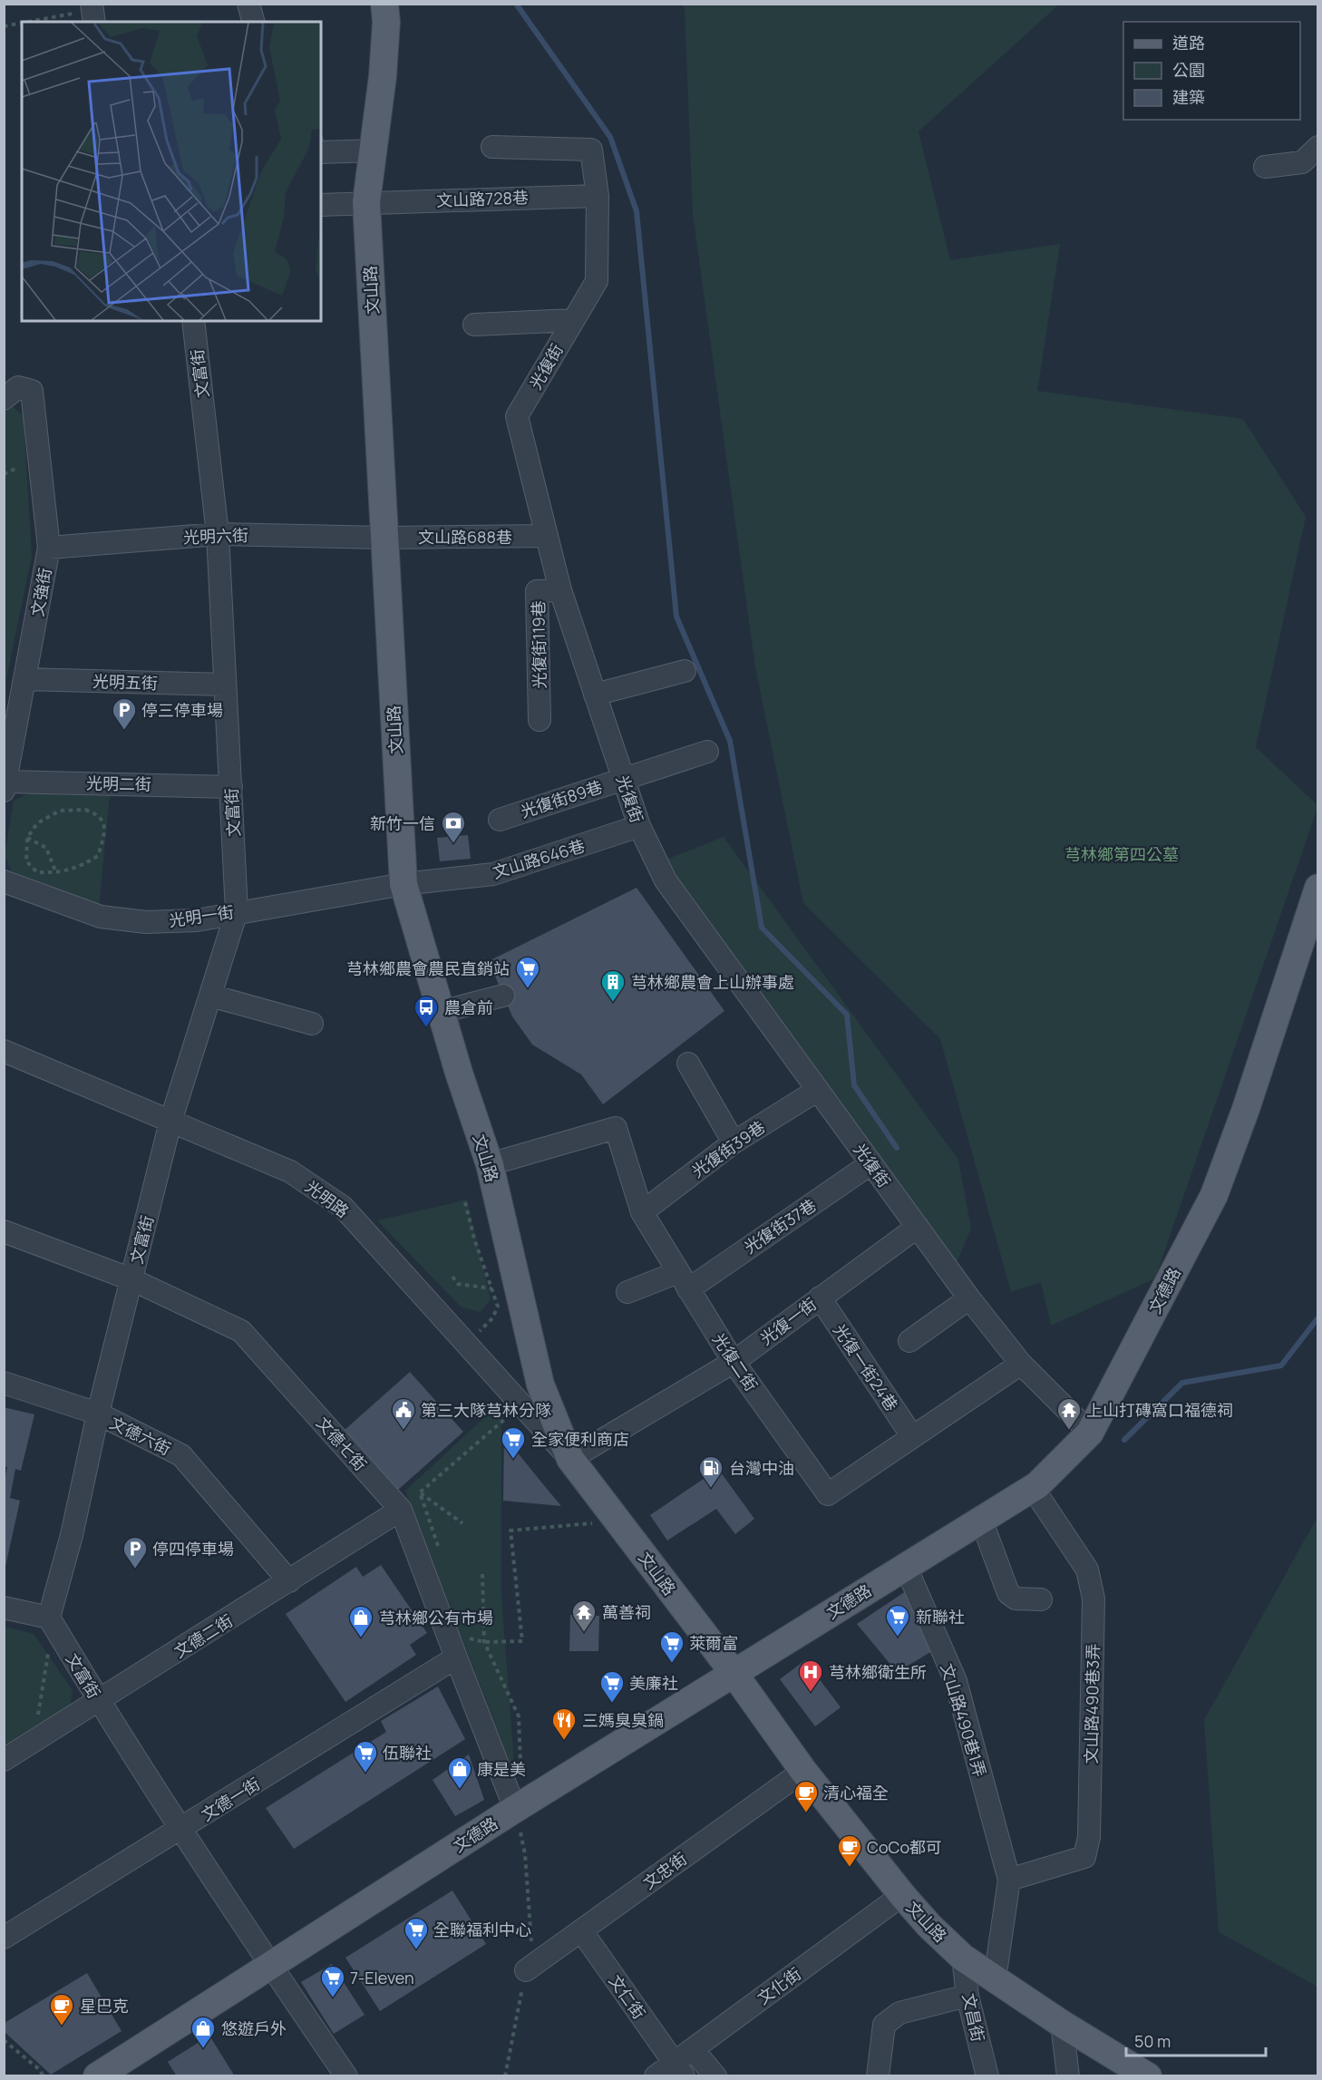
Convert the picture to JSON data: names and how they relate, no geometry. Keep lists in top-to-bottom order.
{
  "streets": {
    "main road": ["文山路", "文德路"],
    "street": [
      "文山路728巷",
      "光復街",
      "文富街",
      "光明六街",
      "文山路688巷",
      "文強街",
      "光復街119巷",
      "光明五街",
      "光明二街",
      "光復街89巷",
      "文山路646巷",
      "光明一街",
      "光復街39巷",
      "光明路",
      "光復街37巷",
      "光復一街",
      "光復二街",
      "光復一街24巷",
      "文德六街",
      "文德七街",
      "文德二街",
      "文山路490巷3弄",
      "文山路490巷1弄",
      "文德一街",
      "文忠街",
      "文化街",
      "文仁街",
      "文昌街"
    ]
  },
  "crossings": [
    ["文山路728巷", "文山路"],
    ["文山路728巷", "光復街"],
    ["文山路", "光明六街"],
    ["文山路", "文山路688巷"],
    ["文山路", "文山路646巷"],
    ["文山路", "光明一街"],
    ["文山路", "光明路"],
    ["文山路", "文德路"],
    ["文山路", "光復一街"],
    ["文山路", "光復二街"],
    ["文山路", "文忠街"],
    ["文山路", "文化街"],
    ["文山路", "文昌街"],
    ["光復街", "文山路688巷"],
    ["光復街", "光復街119巷"],
    ["光復街", "光復街89巷"],
    ["光復街", "文山路646巷"],
    ["光復街", "光復街39巷"],
    ["光復街", "光復街37巷"],
    ["光復街", "文德路"],
    ["光復街", "光復一街"],
    ["光復街", "光復二街"],
    ["文富街", "光明六街"],
    ["文富街", "光明五街"],
    ["文富街", "光明二街"],
    ["文富街", "光明一街"],
    ["文富街", "光明路"],
    ["文富街", "文德路"],
    ["文富街", "文德六街"],
    ["文富街", "文德七街"],
    ["文富街", "文德二街"],
    ["文富街", "文德一街"],
    ["光明六街", "文山路688巷"],
    ["光明六街", "文強街"],
    ["文強街", "光明五街"],
    ["文強街", "光明二街"],
    ["文山路646巷", "光明一街"],
    ["光復街39巷", "光復二街"],
    ["光明路", "光復一街"],
    ["光復街37巷", "光復二街"],
    ["文德路", "文德七街"],
    ["文德路", "文山路490巷3弄"],
    ["文德路", "文山路490巷1弄"],
    ["光復一街", "光復二街"],
    ["光復一街", "光復一街24巷"],
    ["光復二街", "光復一街24巷"],
    ["文德六街", "文德二街"],
    ["文德七街", "文德二街"],
    ["文德七街", "文德一街"],
    ["文山路490巷3弄", "文山路490巷1弄"],
    ["文忠街", "文仁街"],
    ["文化街", "文仁街"]
  ],
  "parks": ["芎林鄉第四公墓"],
  "places": {
    "parking": ["停三停車場", "停四停車場"],
    "bank": ["新竹一信"],
    "supermarket": [
      "芎林鄉農會農民直銷站",
      "全家便利商店",
      "新聯社",
      "萊爾富",
      "美廉社",
      "伍聯社",
      "全聯福利中心",
      "7-Eleven"
    ],
    "building": ["芎林鄉農會上山辦事處"],
    "bus stop": ["農倉前"],
    "public building": ["第三大隊芎林分隊"],
    "temple": ["上山打磚窩口福德祠", "萬善祠"],
    "fuel station": ["台灣中油"],
    "shop": ["芎林鄉公有市場", "康是美", "悠遊戶外"],
    "hospital": ["芎林鄉衛生所"],
    "restaurant": ["三媽臭臭鍋"],
    "cafe": ["清心福全", "CoCo都可", "星巴克"]
  },
  "legend": ["道路", "公園", "建築"],
  "scale_bar": "50 m"
}
